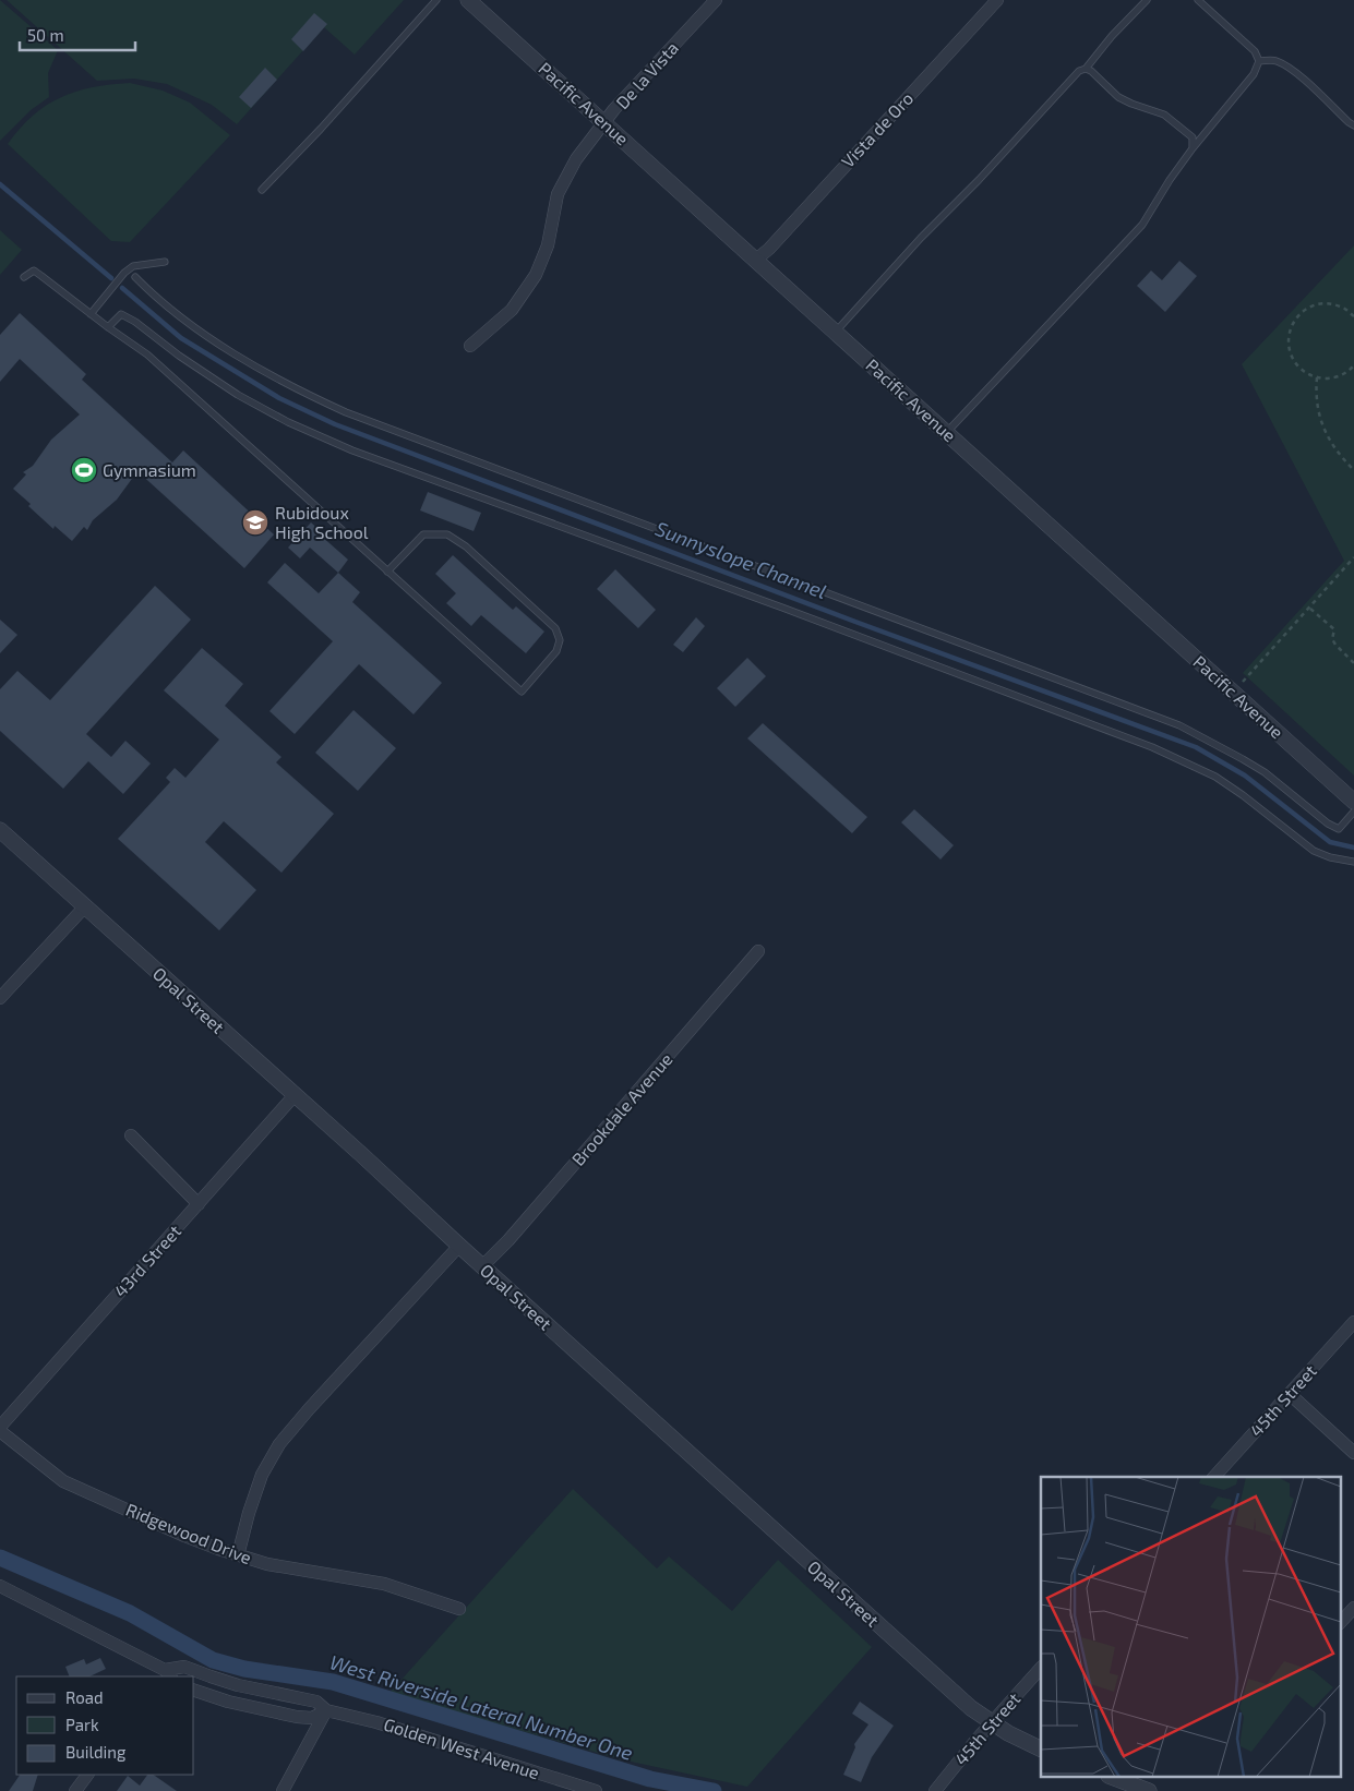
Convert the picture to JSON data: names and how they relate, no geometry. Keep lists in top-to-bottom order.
{
  "streets": {
    "street": [
      "De la Vista",
      "Pacific Avenue",
      "Vista de Oro",
      "Opal Street",
      "Brookdale Avenue",
      "43rd Street",
      "45th Street",
      "Ridgewood Drive",
      "Golden West Avenue"
    ]
  },
  "crossings": [
    ["De la Vista", "Pacific Avenue"],
    ["Pacific Avenue", "Vista de Oro"],
    ["Opal Street", "Brookdale Avenue"],
    ["Opal Street", "43rd Street"],
    ["Opal Street", "45th Street"],
    ["43rd Street", "Ridgewood Drive"]
  ],
  "water": ["Sunnyslope Channel", "West Riverside Lateral Number One"],
  "places": {
    "sports": ["Gymnasium"],
    "school or university": ["Rubidoux High School"]
  },
  "legend": ["Road", "Park", "Building"],
  "scale_bar": "50 m"
}
